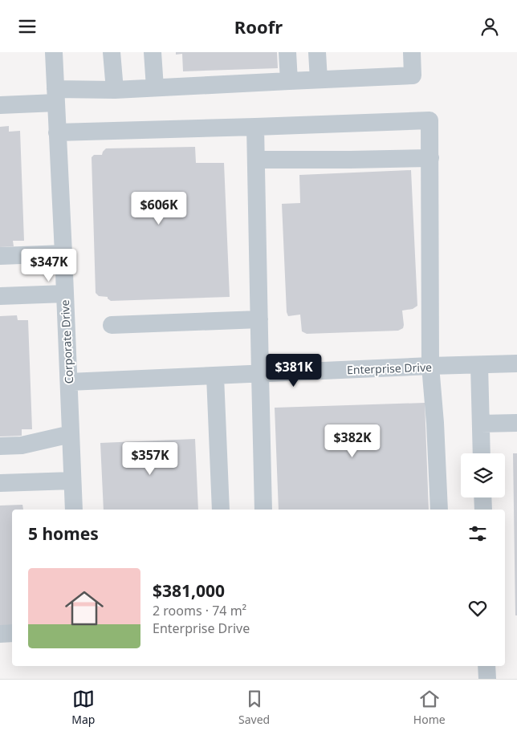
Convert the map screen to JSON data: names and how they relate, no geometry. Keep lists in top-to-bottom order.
{
  "streets": {
    "street": ["Corporate Drive", "Enterprise Drive"]
  },
  "crossings": [
    ["Corporate Drive", "Enterprise Drive"]
  ],
  "page": {
    "header": "Roofr",
    "price": [
      "$606K",
      "$347K",
      "$381K",
      "$382K",
      "$357K"
    ],
    "heading": "5 homes",
    "list": [
      {
        "name": "$381,000",
        "note": "2 rooms · 74 m² · Enterprise Drive"
      }
    ],
    "tabs": ["Map", "Saved", "Home"]
  }
}
